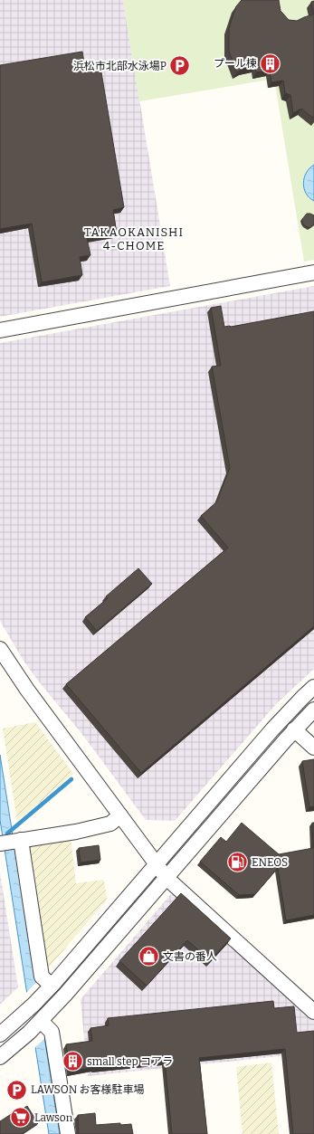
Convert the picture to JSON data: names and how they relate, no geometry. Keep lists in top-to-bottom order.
{
  "districts": ["TAKAOKANISHI 4-CHOME"],
  "places": {
    "building": ["プール棟", "small step コアラ"],
    "parking": ["浜松市北部水泳場P", "LAWSON お客様駐車場"],
    "fuel station": ["ENEOS"],
    "shop": ["文書の番人"],
    "supermarket": ["Lawson"]
  }
}
